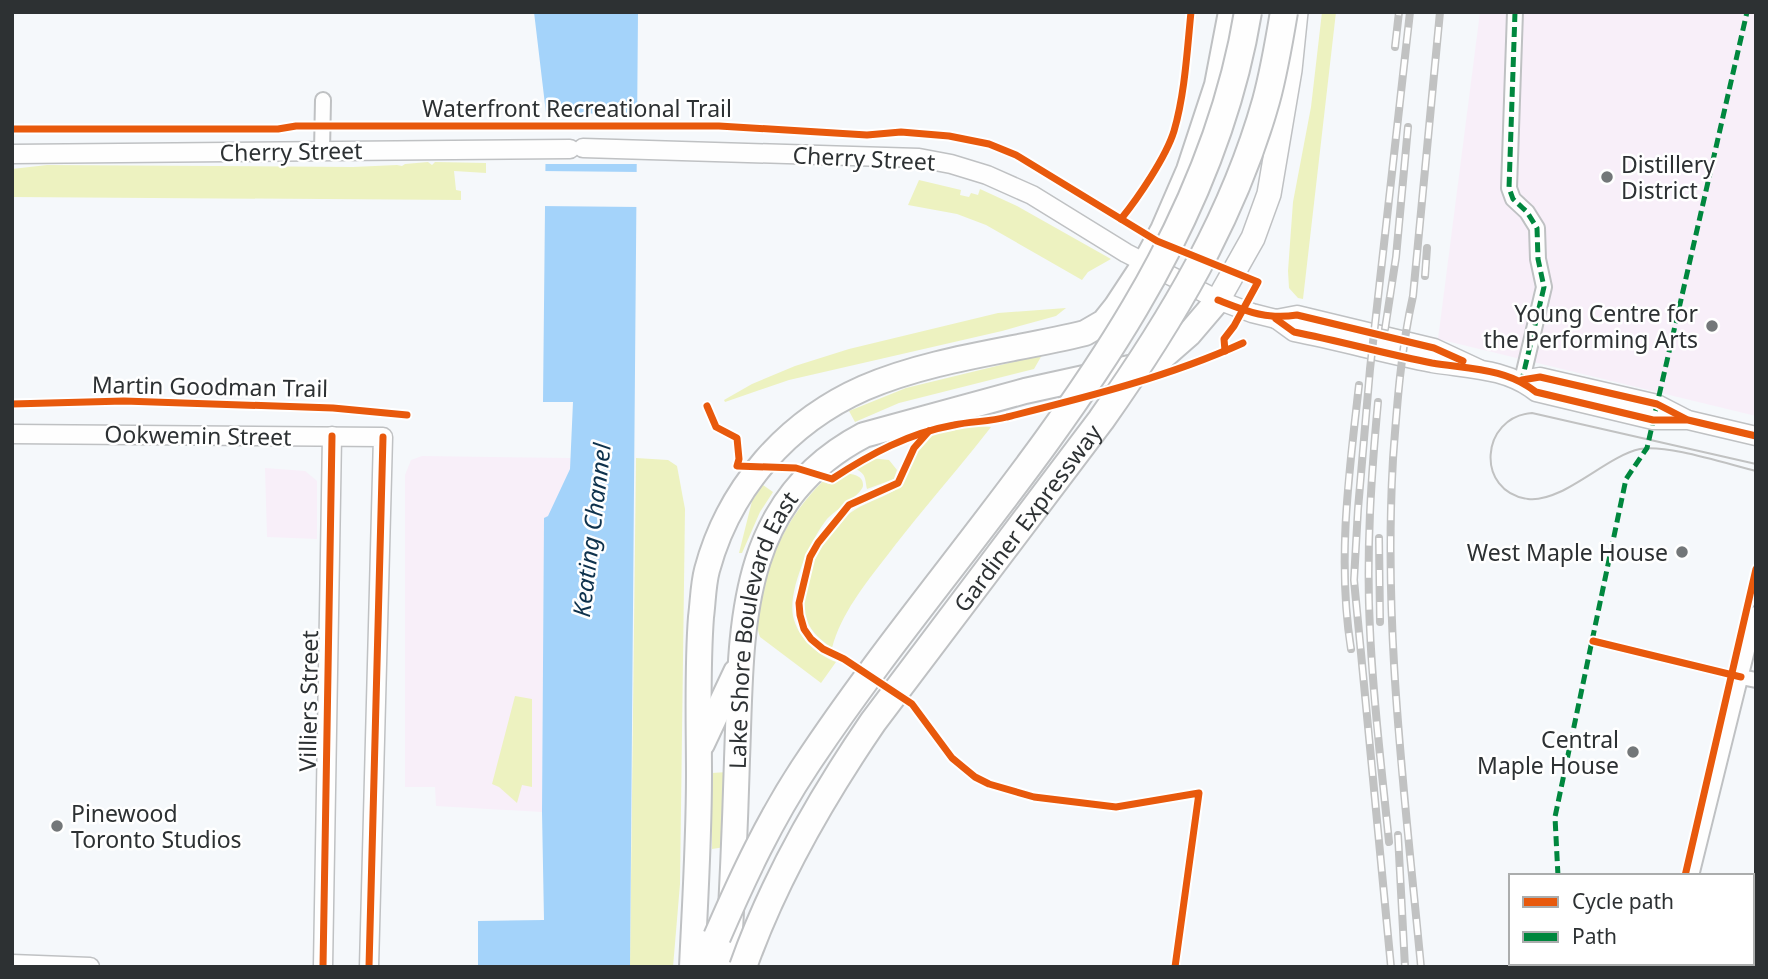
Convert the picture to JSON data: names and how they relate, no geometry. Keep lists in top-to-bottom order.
{
  "streets": {
    "highway": ["Gardiner Expressway", "Lake Shore Boulevard East"],
    "street": ["Cherry Street", "Ookwemin Street", "Villiers Street"],
    "cycle path": ["Waterfront Recreational Trail", "Martin Goodman Trail"]
  },
  "crossings": [
    ["Cherry Street", "Lake Shore Boulevard East"],
    ["Ookwemin Street", "Villiers Street"]
  ],
  "water": ["Keating Channel"],
  "places": [
    "Distillery District",
    "Young Centre for the Performing Arts",
    "West Maple House",
    "Central Maple House",
    "Pinewood Toronto Studios"
  ],
  "legend": ["Cycle path", "Path"]
}
